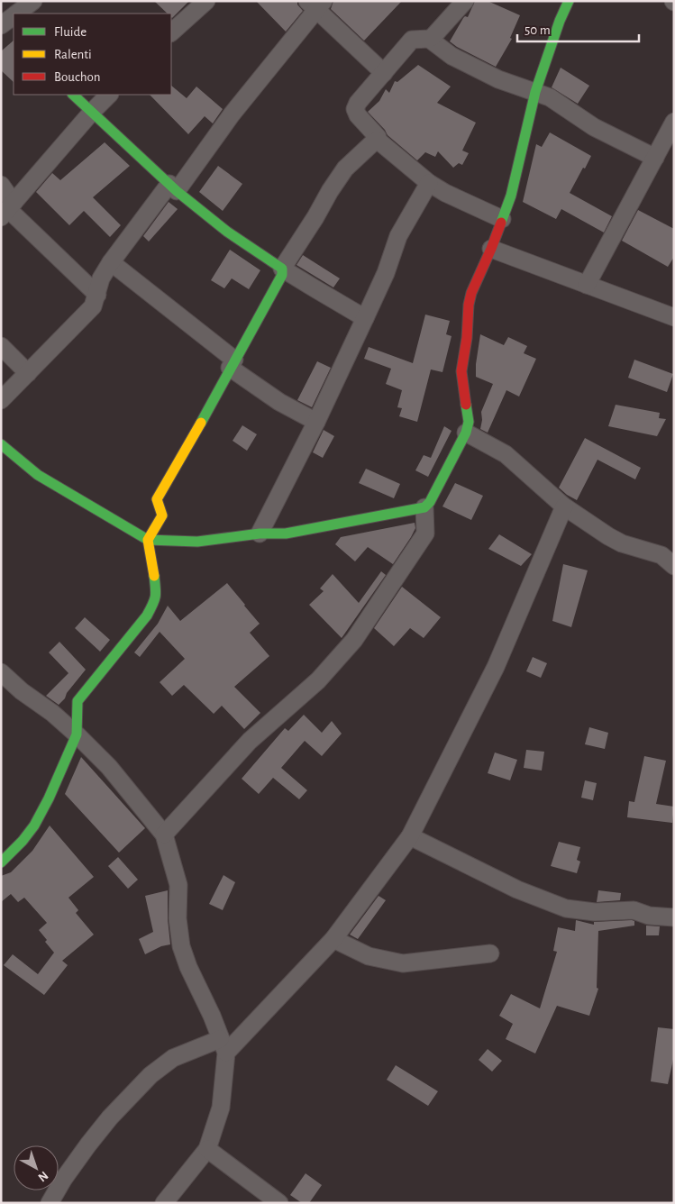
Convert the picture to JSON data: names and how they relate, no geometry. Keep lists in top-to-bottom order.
{
  "legend": ["Fluide", "Ralenti", "Bouchon"],
  "scale_bar": "50 m",
  "north": "bottom right"
}
